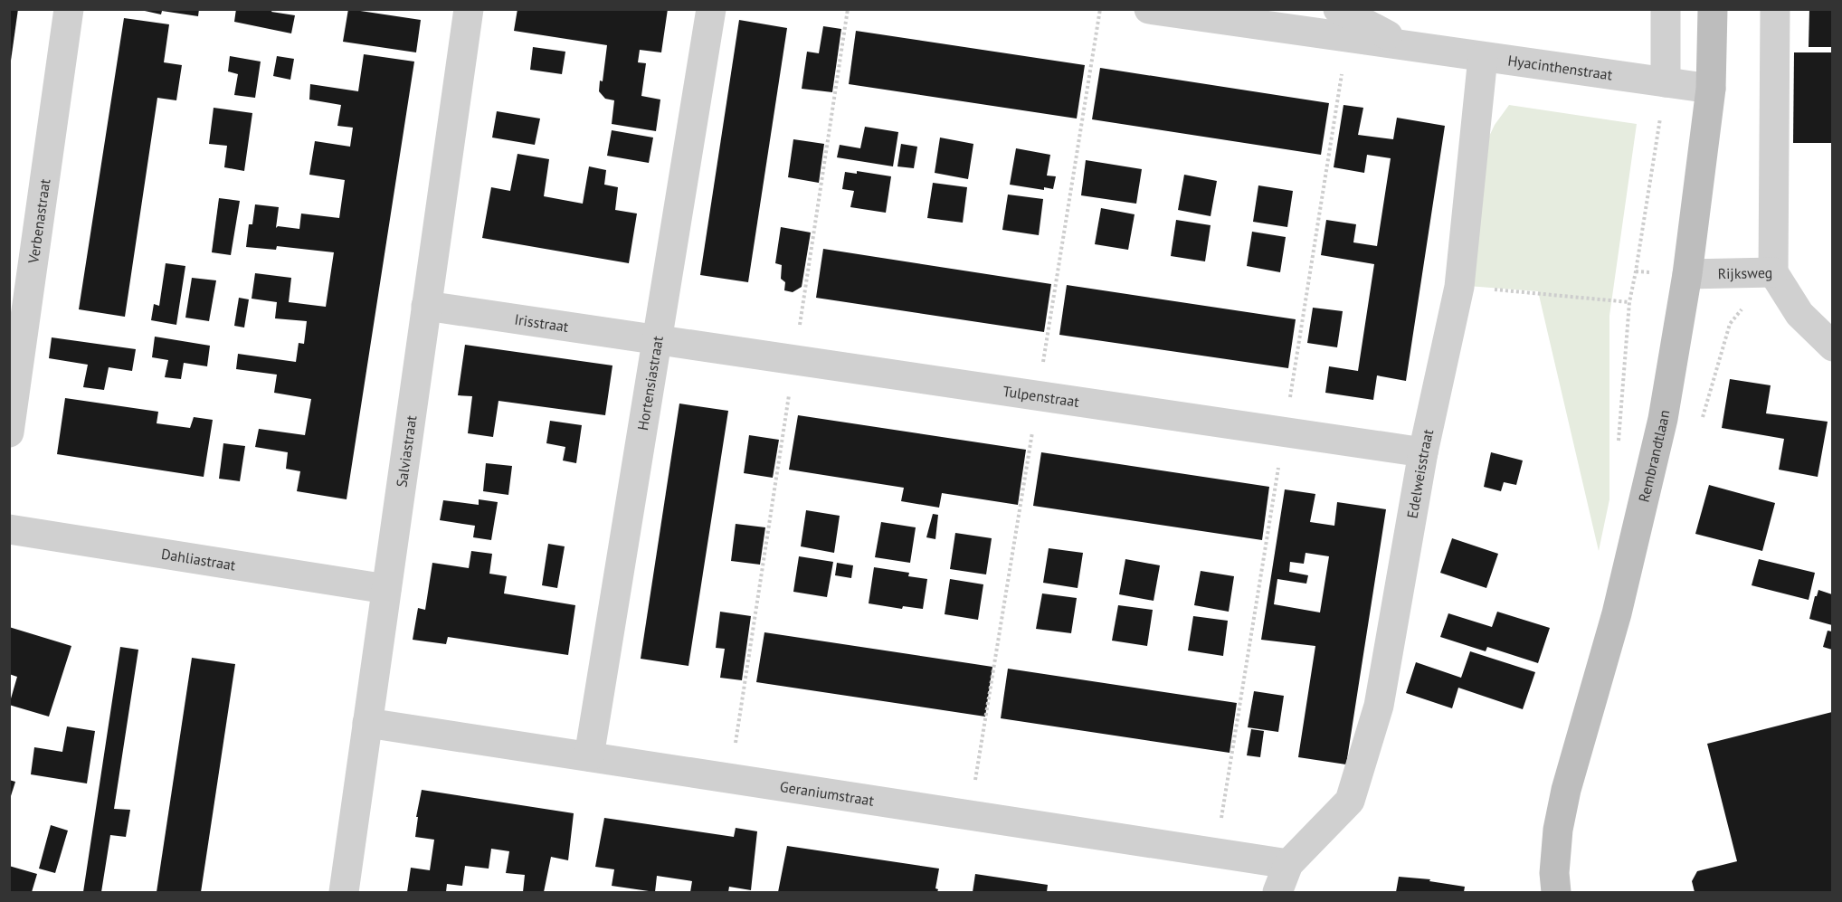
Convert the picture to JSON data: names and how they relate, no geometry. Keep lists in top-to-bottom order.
{
  "streets": {
    "main road": ["Rembrandtlaan"],
    "street": [
      "Hyacinthenstraat",
      "Verbenastraat",
      "Rijksweg",
      "Irisstraat",
      "Hortensiastraat",
      "Tulpenstraat",
      "Salviastraat",
      "Edelweisstraat",
      "Dahliastraat",
      "Geraniumstraat"
    ]
  },
  "crossings": [
    ["Hyacinthenstraat", "Rembrandtlaan"],
    ["Hyacinthenstraat", "Edelweisstraat"],
    ["Rijksweg", "Rembrandtlaan"],
    ["Irisstraat", "Hortensiastraat"],
    ["Irisstraat", "Tulpenstraat"],
    ["Irisstraat", "Salviastraat"],
    ["Hortensiastraat", "Tulpenstraat"],
    ["Hortensiastraat", "Geraniumstraat"],
    ["Tulpenstraat", "Edelweisstraat"],
    ["Salviastraat", "Dahliastraat"],
    ["Salviastraat", "Geraniumstraat"],
    ["Edelweisstraat", "Geraniumstraat"]
  ]
}
